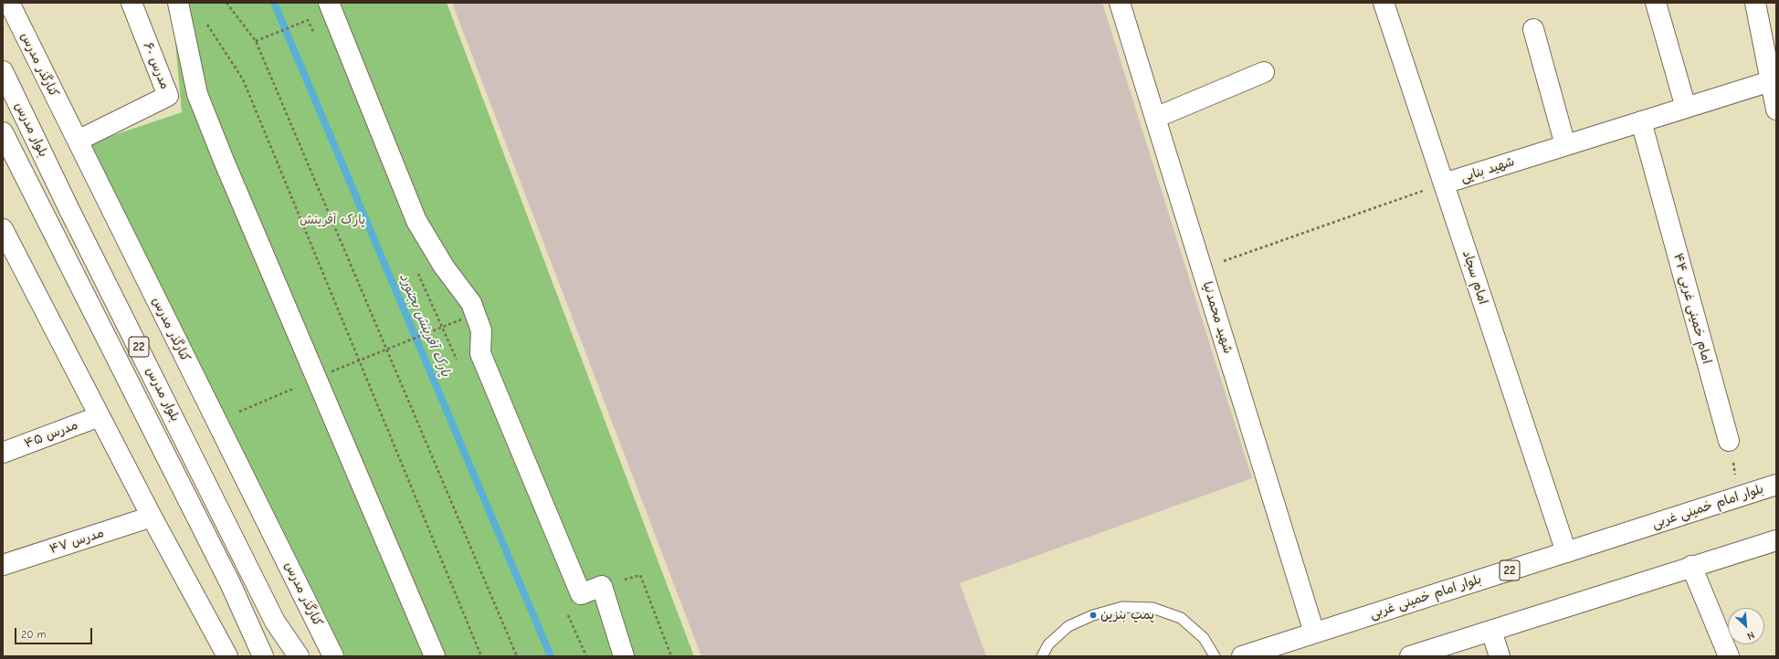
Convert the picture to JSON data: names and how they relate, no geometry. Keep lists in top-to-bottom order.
{
  "streets": {
    "street": [
      "کنارگذر مدرس",
      "مدرس ۶۰",
      "بلوار مدرس",
      "شهید بنایی",
      "امام سجاد",
      "امام خمینی غربی ۴۴",
      "شهید محمدنیا",
      "22",
      "مدرس ۴۵",
      "بلوار امام خمینی غربی",
      "مدرس ۴۷"
    ]
  },
  "crossings": [
    ["کنارگذر مدرس", "مدرس ۶۰"],
    ["شهید بنایی", "امام سجاد"],
    ["شهید بنایی", "امام خمینی غربی ۴۴"],
    ["شهید بنایی", "شهید محمدنیا"],
    ["امام سجاد", "بلوار امام خمینی غربی"],
    ["شهید محمدنیا", "بلوار امام خمینی غربی"]
  ],
  "water": ["پارک آفرینش بجنورد"],
  "parks": ["پارک آفرینش"],
  "places": ["پمپ بنزین"],
  "scale_bar": "20 m",
  "north": "bottom right"
}
